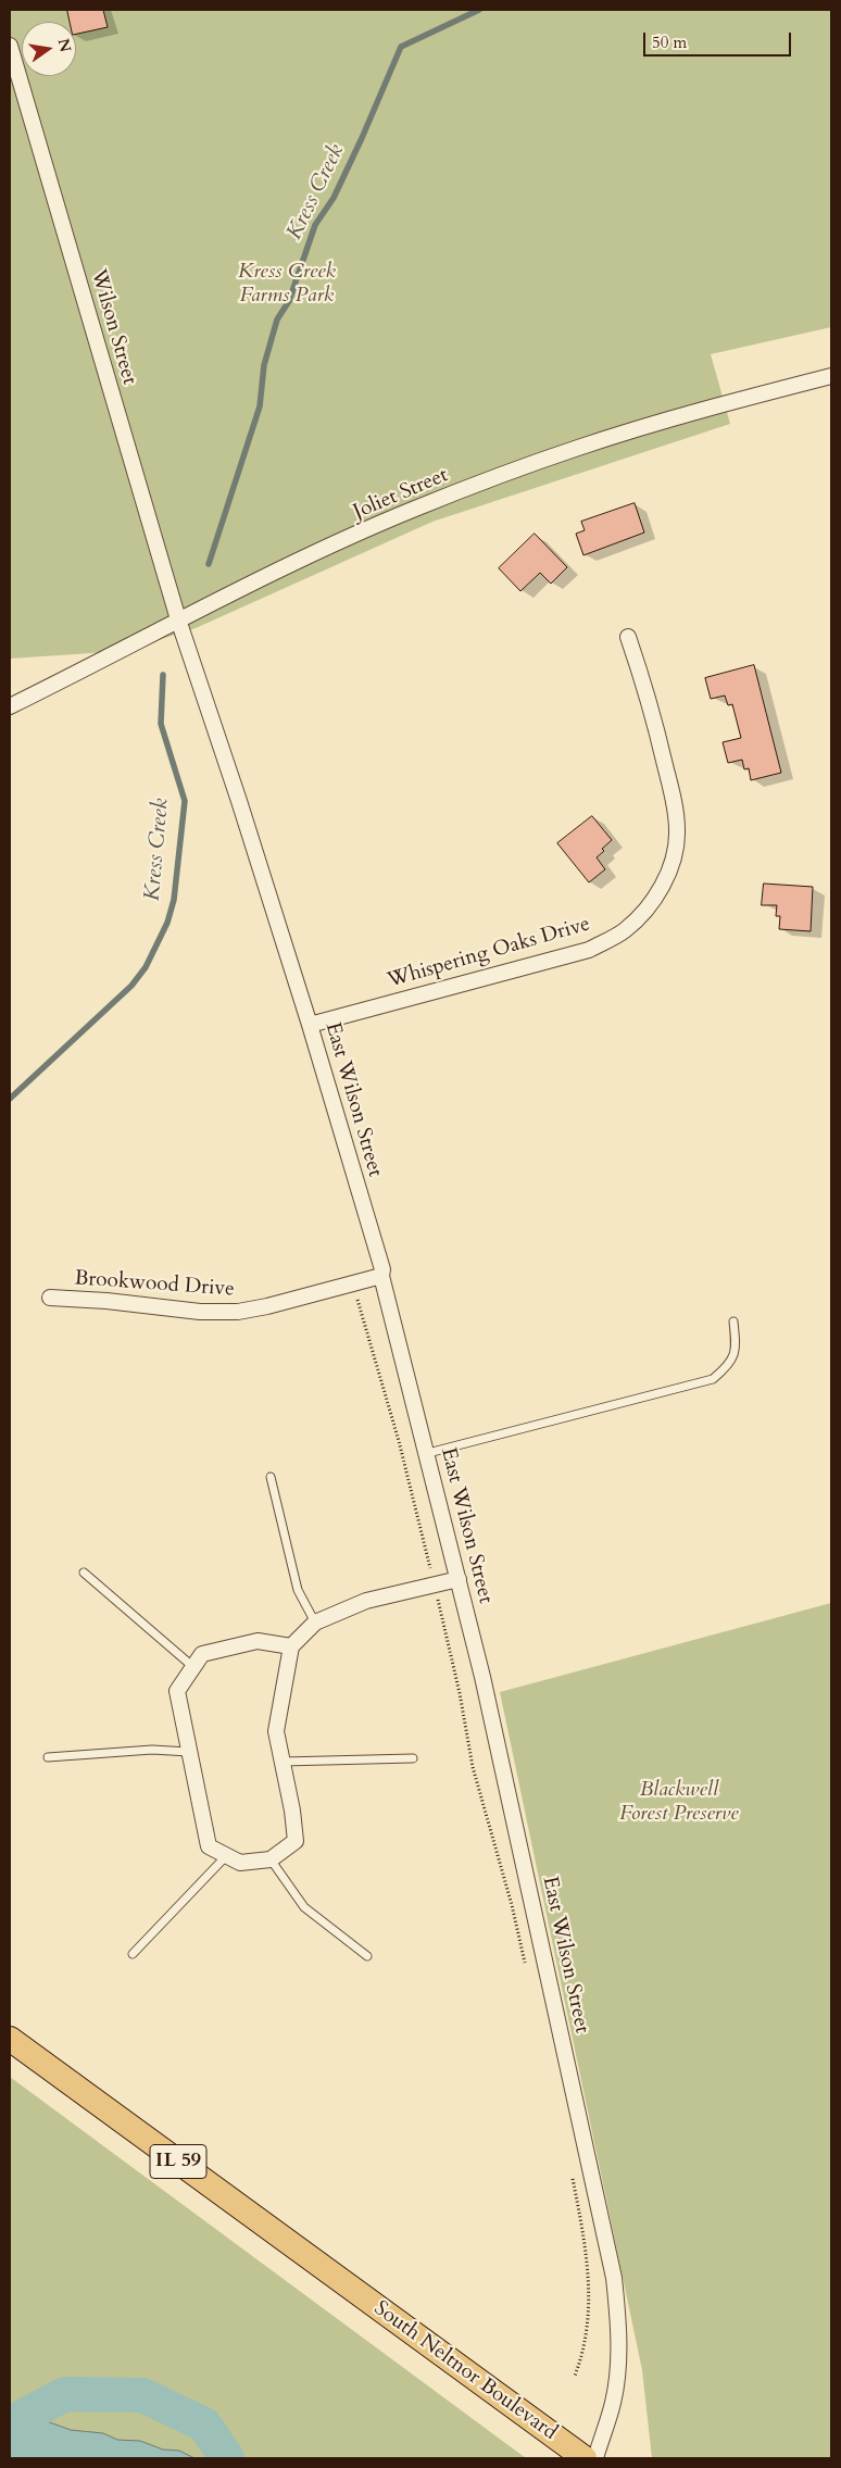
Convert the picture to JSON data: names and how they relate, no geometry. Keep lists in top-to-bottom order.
{
  "streets": {
    "main road": ["IL 59", "South Neltnor Boulevard"],
    "street": [
      "Wilson Street",
      "Joliet Street",
      "Whispering Oaks Drive",
      "East Wilson Street",
      "Brookwood Drive"
    ]
  },
  "crossings": [
    ["Wilson Street", "Joliet Street"],
    ["Wilson Street", "East Wilson Street"],
    ["Joliet Street", "East Wilson Street"],
    ["Whispering Oaks Drive", "East Wilson Street"],
    ["East Wilson Street", "Brookwood Drive"]
  ],
  "water": ["Kress Creek"],
  "parks": ["Kress Creek Farms Park", "Blackwell Forest Preserve"],
  "scale_bar": "50 m",
  "north": "right"
}
